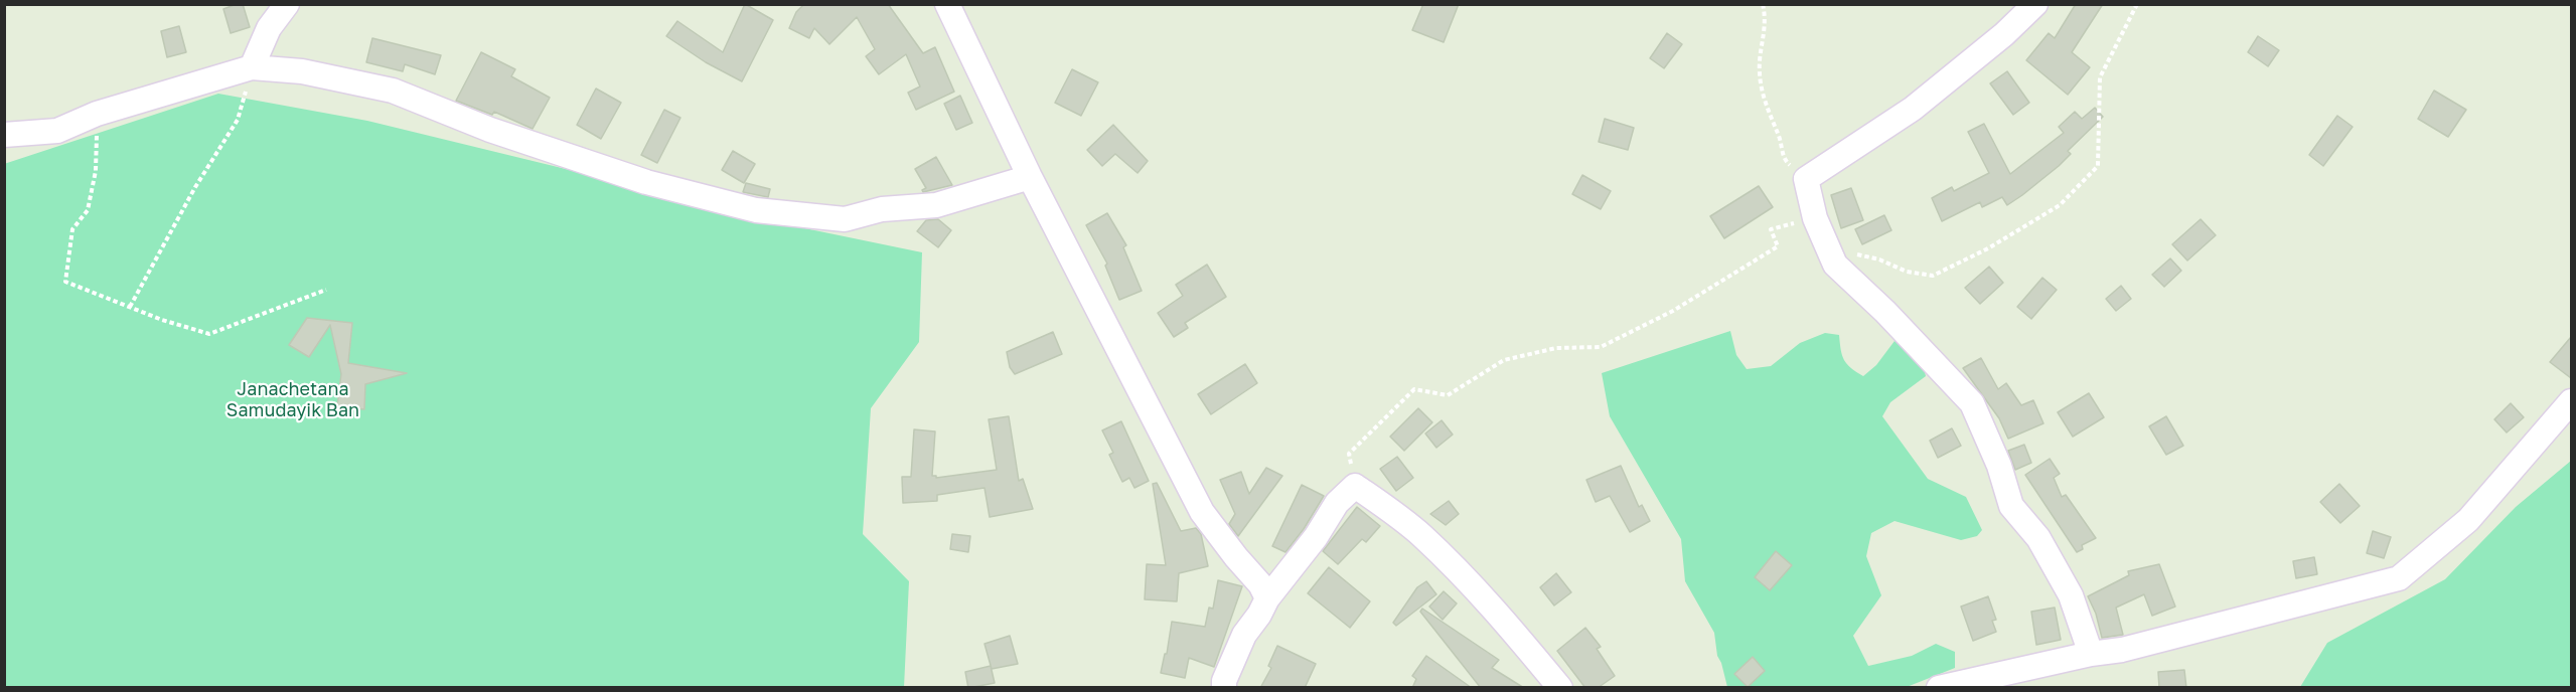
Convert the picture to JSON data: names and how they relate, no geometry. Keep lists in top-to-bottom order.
{
  "parks": ["Janachetana Samudayik Ban"]
}
